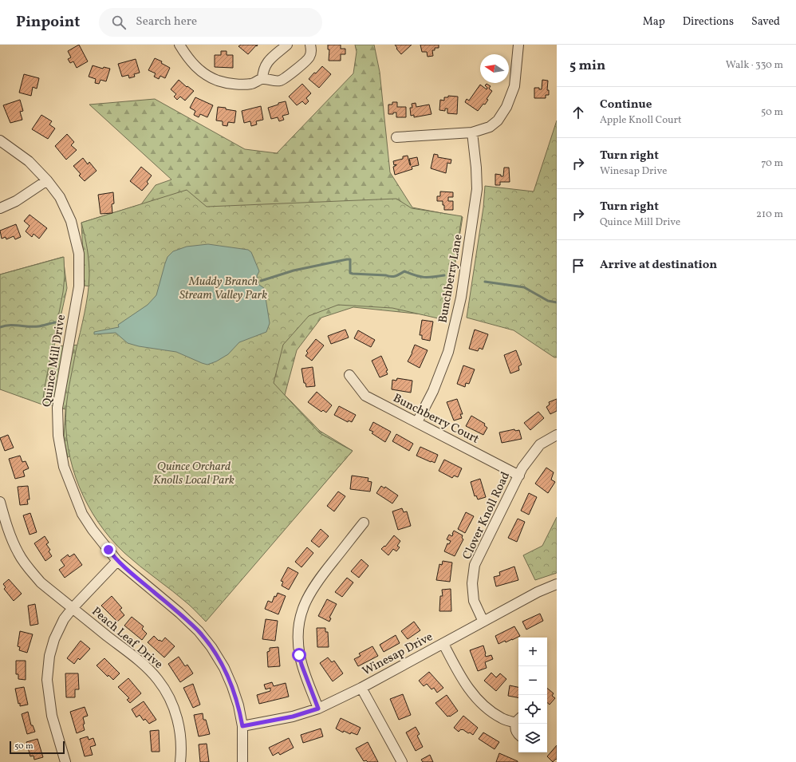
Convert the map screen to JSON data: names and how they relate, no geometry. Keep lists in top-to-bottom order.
{
  "streets": {
    "street": [
      "Bunchberry Lane",
      "Quince Mill Drive",
      "Bunchberry Court",
      "Clover Knoll Road",
      "Peach Leaf Drive",
      "Winesap Drive"
    ]
  },
  "crossings": [
    ["Bunchberry Lane", "Bunchberry Court"],
    ["Quince Mill Drive", "Peach Leaf Drive"],
    ["Quince Mill Drive", "Winesap Drive"],
    ["Bunchberry Court", "Clover Knoll Road"],
    ["Clover Knoll Road", "Winesap Drive"]
  ],
  "parks": ["Muddy Branch Stream Valley Park", "Quince Orchard Knolls Local Park"],
  "scale_bar": "50 m",
  "north": "left",
  "page": {
    "header": "Pinpoint",
    "search": "Search here",
    "nav": ["Map", "Directions", "Saved"],
    "heading": ["5 min", "Walk · 330 m"],
    "list": [
      ["Continue", "Apple Knoll Court", "50 m"],
      ["Turn right", "Winesap Drive", "70 m"],
      ["Turn right", "Quince Mill Drive", "210 m"],
      "Arrive at destination"
    ],
    "map_buttons": ["+", "−"],
    "scale": "50 m"
  }
}
